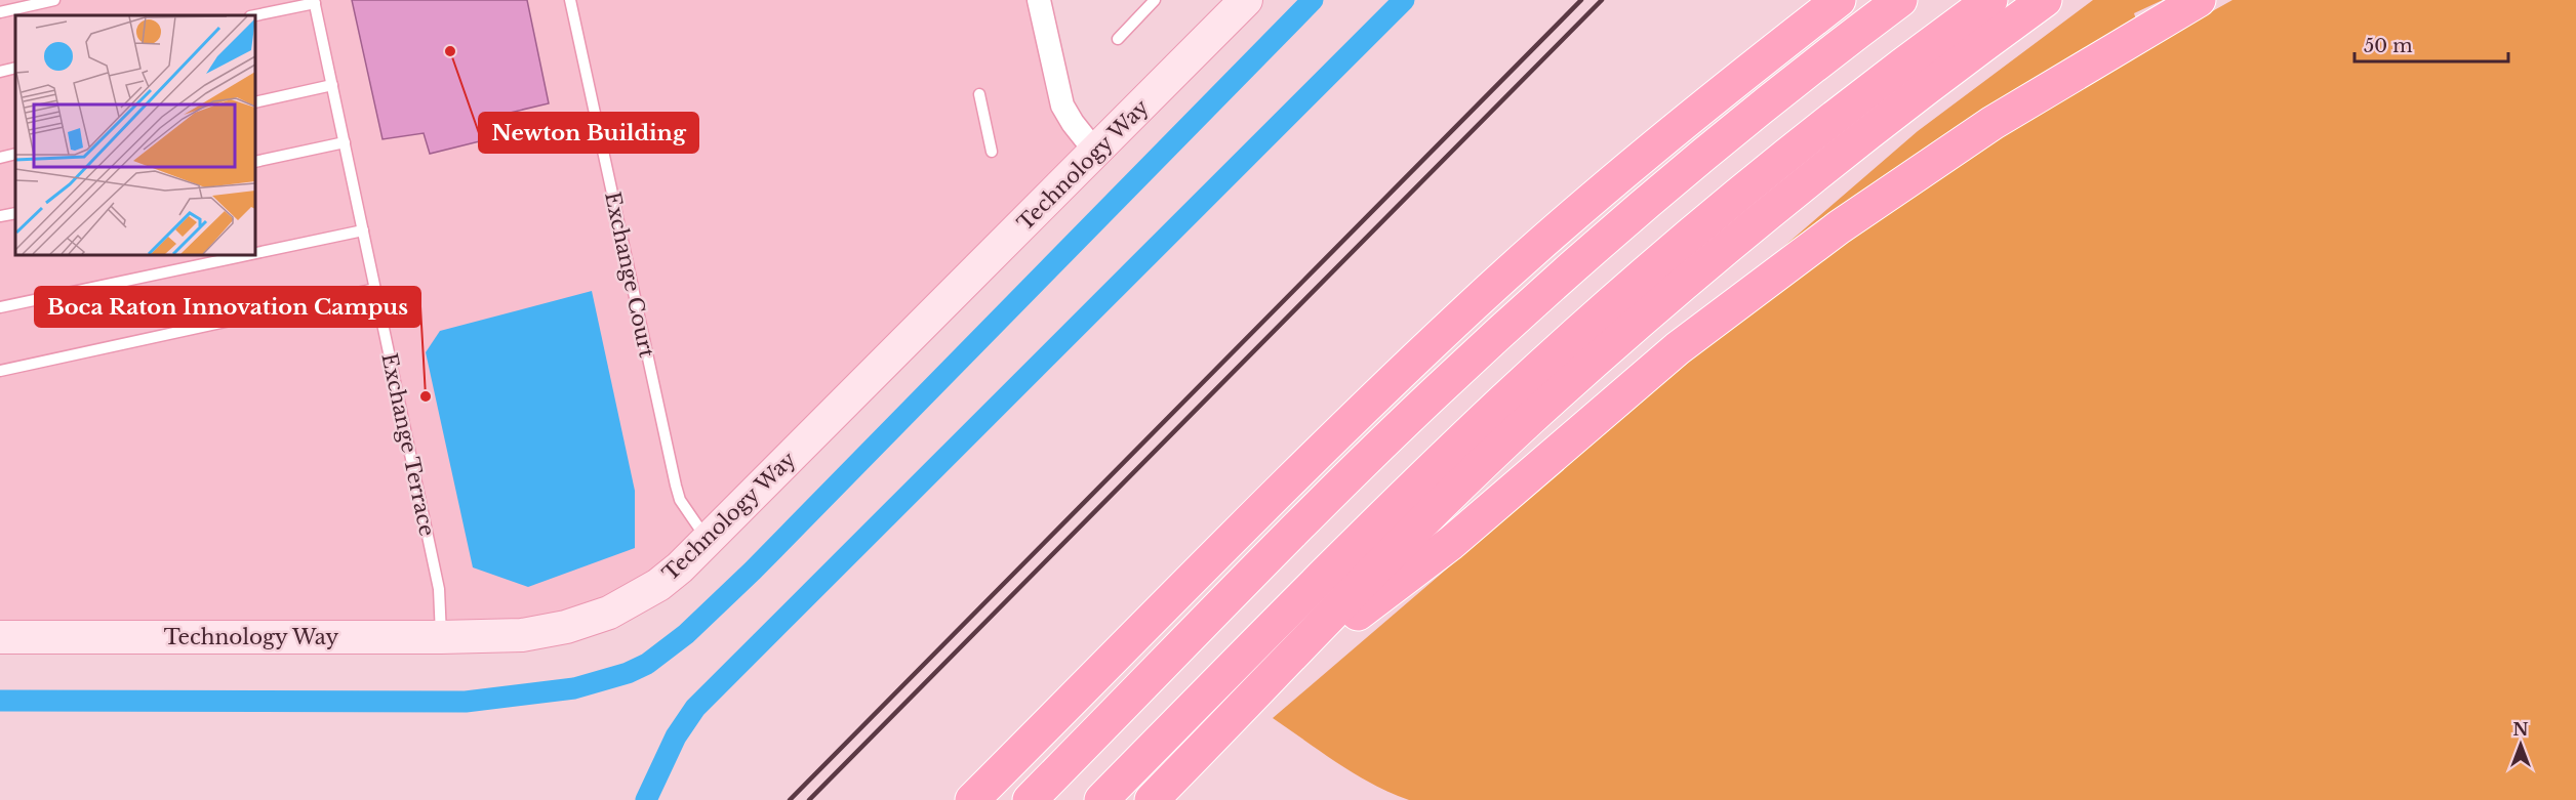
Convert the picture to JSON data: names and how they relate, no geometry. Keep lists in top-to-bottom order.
{
  "streets": {
    "street": ["Technology Way"],
    "lane": ["Exchange Court", "Exchange Terrace"]
  },
  "crossings": [
    ["Technology Way", "Exchange Court"],
    ["Technology Way", "Exchange Terrace"]
  ],
  "places": ["Newton Building", "Boca Raton Innovation Campus"],
  "scale_bar": "50 m",
  "north": "top"
}
